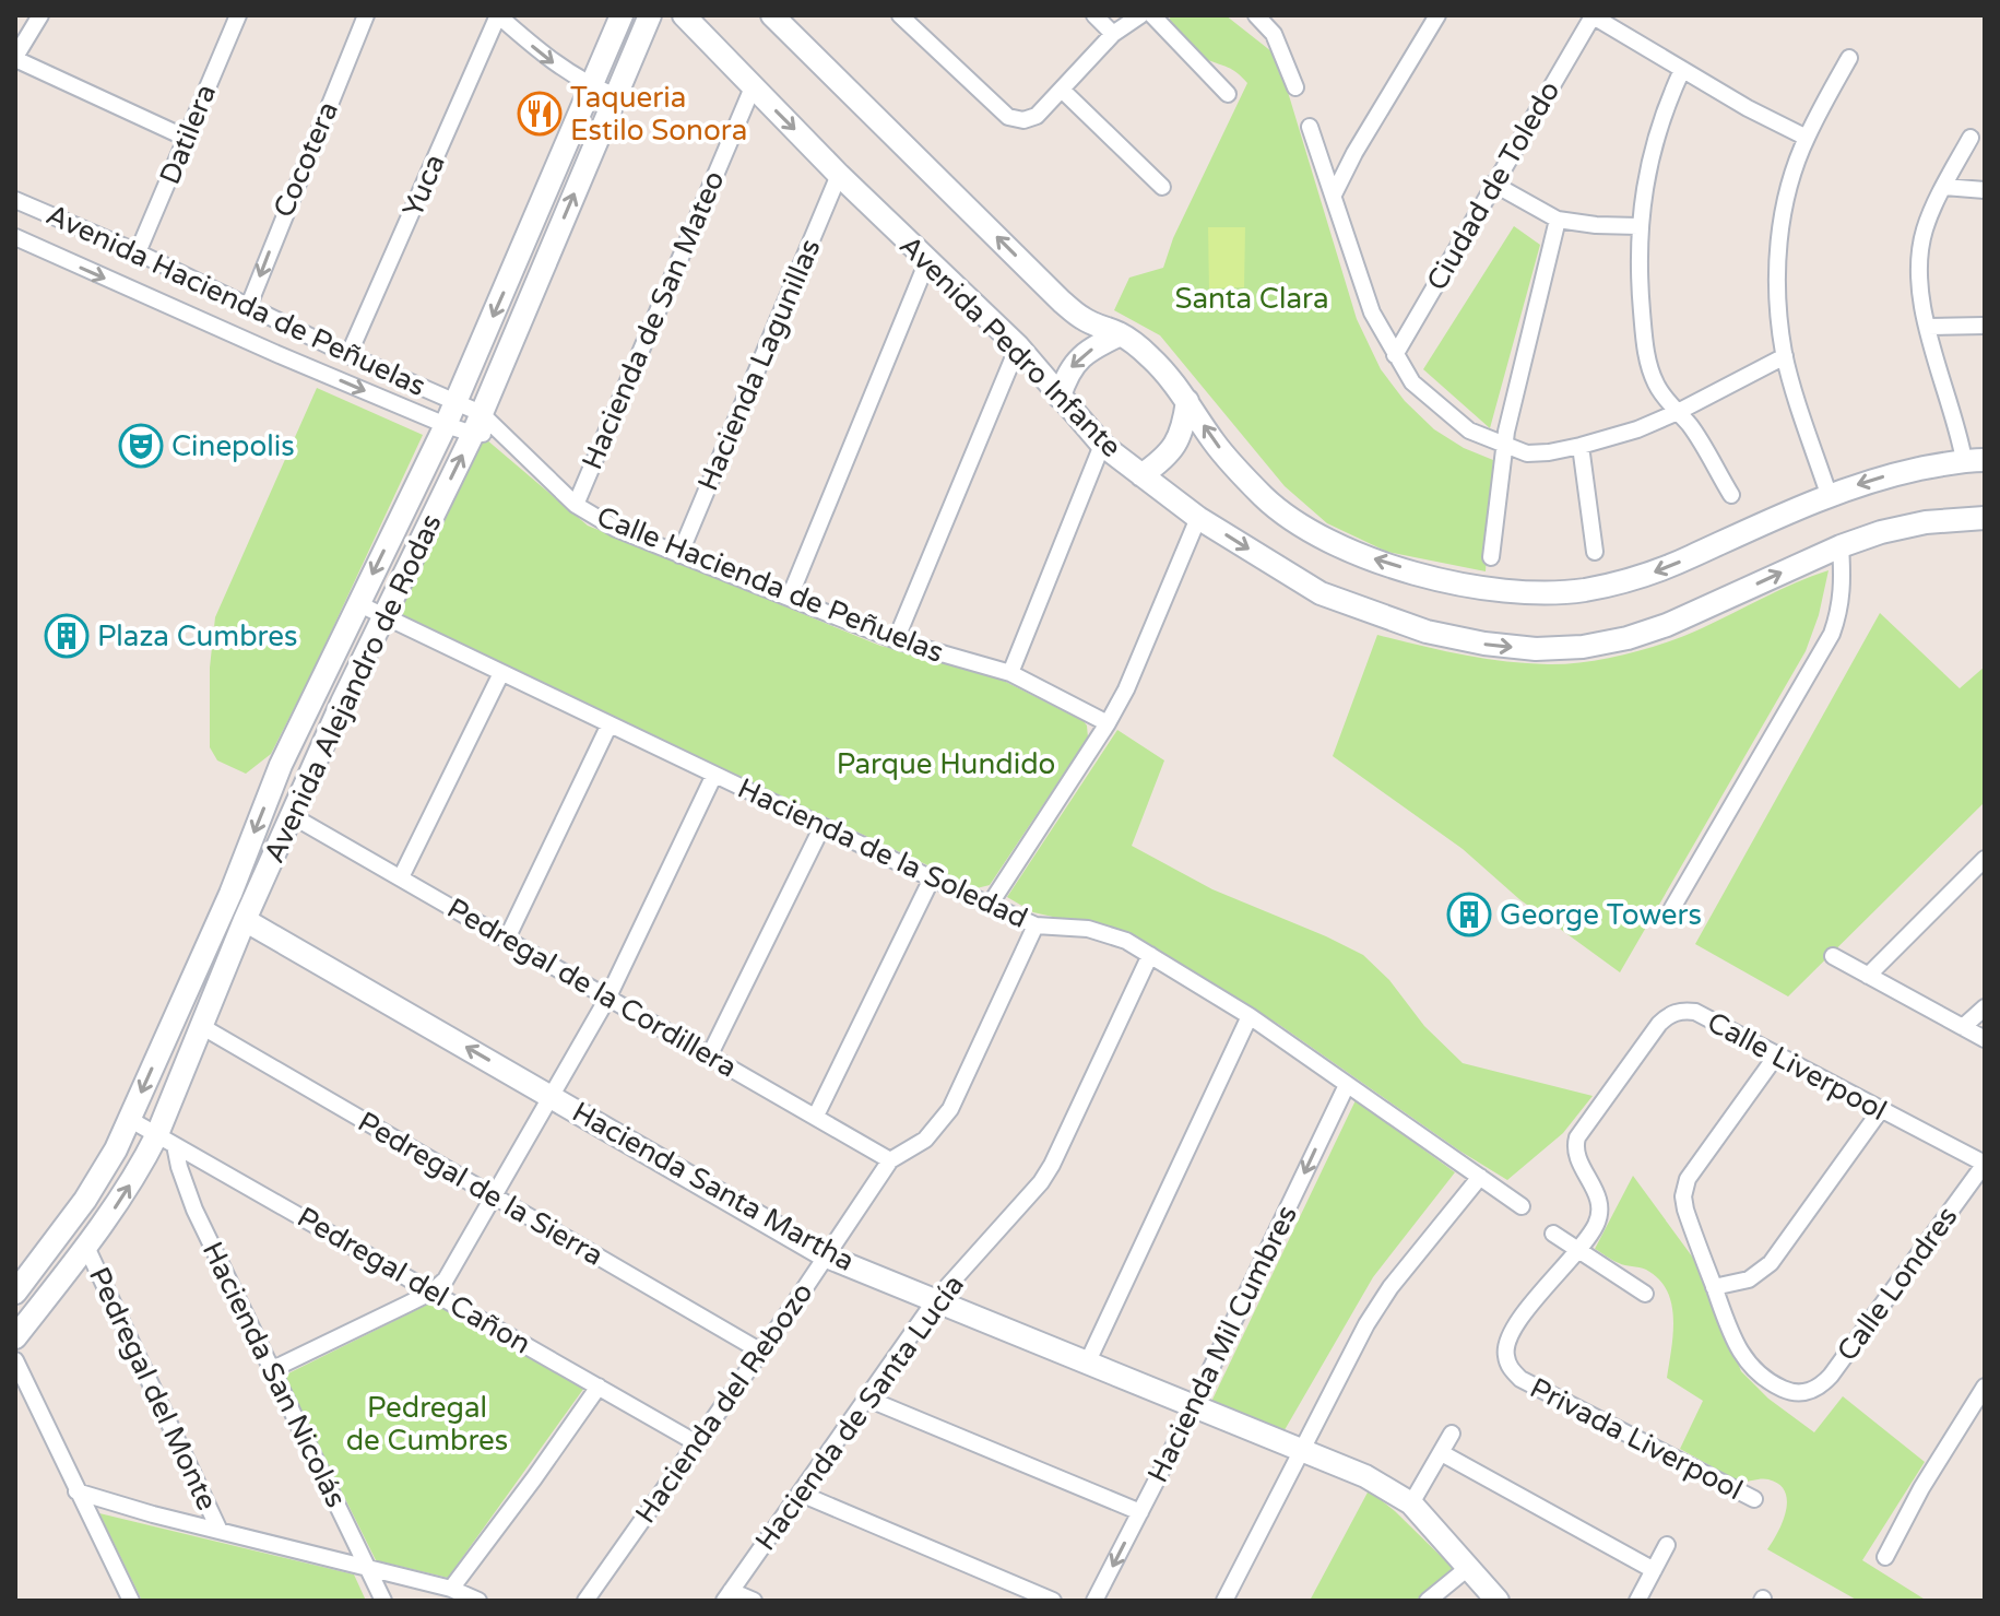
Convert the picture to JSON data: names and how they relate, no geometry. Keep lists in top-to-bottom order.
{
  "streets": {
    "street": [
      "Datilera",
      "Cocotera",
      "Yuca",
      "Ciudad de Toledo",
      "Avenida Hacienda de Peñuelas",
      "Hacienda de San Mateo",
      "Avenida Pedro Infante",
      "Hacienda Lagunillas",
      "Calle Hacienda de Peñuelas",
      "Avenida Alejandro de Rodas",
      "Hacienda de la Soledad",
      "Pedregal de la Cordillera",
      "Calle Liverpool",
      "Hacienda Santa Martha",
      "Pedregal de la Sierra",
      "Pedregal del Cañon",
      "Calle Londres",
      "Hacienda Mil Cumbres",
      "Hacienda San Nicolás",
      "Pedregal del Monte",
      "Hacienda del Rebozo",
      "Hacienda de Santa Lucía",
      "Privada Liverpool"
    ]
  },
  "crossings": [
    ["Datilera", "Avenida Hacienda de Peñuelas"],
    ["Cocotera", "Avenida Hacienda de Peñuelas"],
    ["Yuca", "Avenida Hacienda de Peñuelas"],
    ["Avenida Hacienda de Peñuelas", "Calle Hacienda de Peñuelas"],
    ["Avenida Hacienda de Peñuelas", "Avenida Alejandro de Rodas"],
    ["Hacienda de San Mateo", "Avenida Pedro Infante"],
    ["Hacienda de San Mateo", "Calle Hacienda de Peñuelas"],
    ["Avenida Pedro Infante", "Hacienda Lagunillas"],
    ["Hacienda Lagunillas", "Calle Hacienda de Peñuelas"],
    ["Calle Hacienda de Peñuelas", "Avenida Alejandro de Rodas"],
    ["Avenida Alejandro de Rodas", "Hacienda de la Soledad"],
    ["Avenida Alejandro de Rodas", "Pedregal de la Cordillera"],
    ["Avenida Alejandro de Rodas", "Hacienda Santa Martha"],
    ["Avenida Alejandro de Rodas", "Pedregal de la Sierra"],
    ["Avenida Alejandro de Rodas", "Pedregal del Cañon"],
    ["Avenida Alejandro de Rodas", "Hacienda San Nicolás"],
    ["Avenida Alejandro de Rodas", "Pedregal del Monte"],
    ["Hacienda de la Soledad", "Hacienda Mil Cumbres"],
    ["Hacienda de la Soledad", "Hacienda de Santa Lucía"],
    ["Pedregal de la Cordillera", "Hacienda del Rebozo"],
    ["Calle Liverpool", "Calle Londres"],
    ["Calle Liverpool", "Privada Liverpool"],
    ["Hacienda Santa Martha", "Hacienda Mil Cumbres"],
    ["Hacienda Santa Martha", "Hacienda del Rebozo"],
    ["Hacienda Santa Martha", "Hacienda de Santa Lucía"],
    ["Pedregal de la Sierra", "Hacienda del Rebozo"],
    ["Pedregal del Cañon", "Hacienda San Nicolás"],
    ["Pedregal del Cañon", "Hacienda del Rebozo"]
  ],
  "one_way": ["Cocotera", "Avenida Pedro Infante"],
  "parks": ["Santa Clara", "Parque Hundido", "Pedregal de Cumbres"],
  "places": {
    "restaurant": ["Taqueria Estilo Sonora"],
    "theatre": ["Cinepolis"],
    "building": ["Plaza Cumbres", "George Towers"]
  }
}
